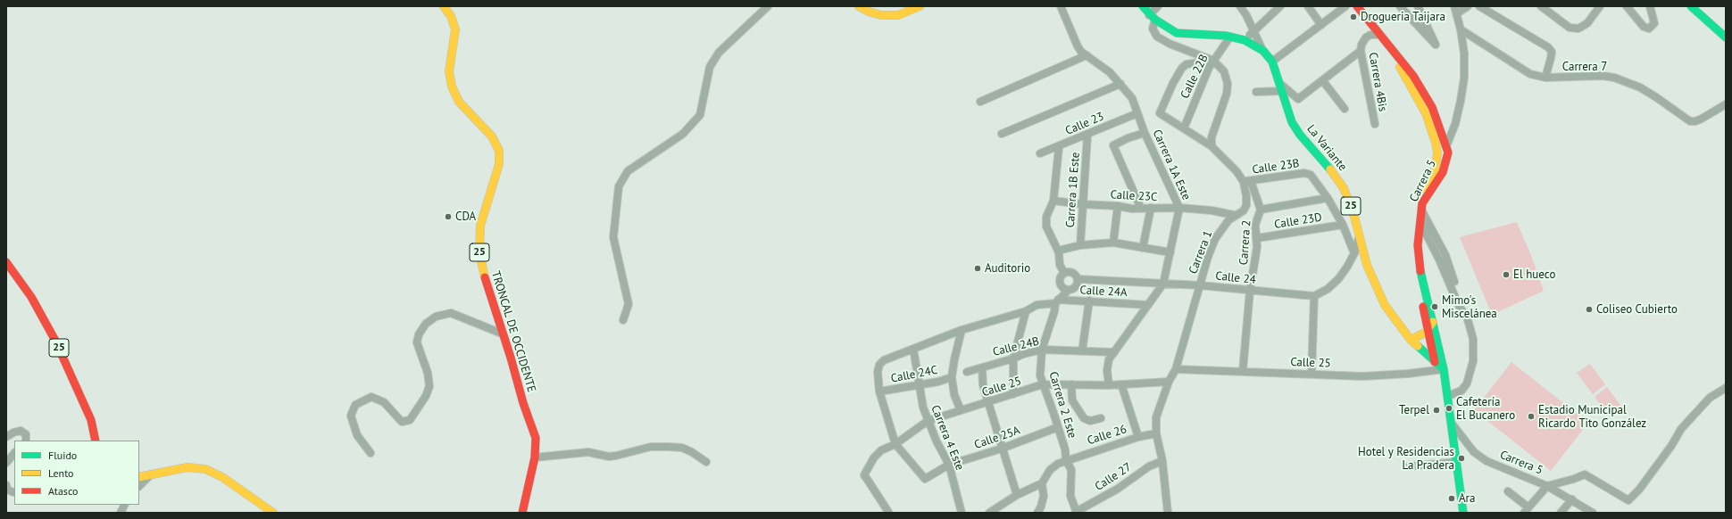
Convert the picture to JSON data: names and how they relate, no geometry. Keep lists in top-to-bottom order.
{
  "streets": {
    "main road": [
      "La Variante",
      "Carrera 5",
      "25",
      "TRONCAL DE OCCIDENTE"
    ],
    "street": [
      "Carrera 7",
      "Calle 22B",
      "Carrera 4Bis",
      "Calle 23",
      "Carrera 1A Este",
      "Calle 23B",
      "Carrera 1B Este",
      "Calle 23C",
      "Calle 23D",
      "Carrera 2",
      "Carrera 1",
      "Calle 24",
      "Calle 24A",
      "Calle 24B",
      "Calle 25",
      "Calle 24C",
      "Carrera 2 Este",
      "Calle 26",
      "Carrera 4 Este",
      "Calle 25A",
      "Calle 27"
    ]
  },
  "crossings": [
    ["Calle 22B", "La Variante"],
    ["Calle 23", "Carrera 1A Este"],
    ["Calle 23", "Carrera 1B Este"],
    ["La Variante", "Carrera 5"],
    ["La Variante", "Calle 25"],
    ["Carrera 1A Este", "Calle 23C"],
    ["Carrera 1A Este", "Calle 24"],
    ["Carrera 1A Este", "Calle 24A"],
    ["Carrera 1A Este", "Calle 24B"],
    ["Carrera 1A Este", "Calle 25"],
    ["Calle 23B", "Carrera 2"],
    ["Calle 23B", "Carrera 1"],
    ["Carrera 5", "Calle 25"],
    ["Carrera 1B Este", "Calle 23C"],
    ["Calle 23C", "Carrera 1"],
    ["Calle 23D", "Carrera 2"],
    ["Carrera 2", "Carrera 1"],
    ["Carrera 2", "Calle 24"],
    ["Carrera 2", "Calle 25"],
    ["Carrera 1", "Calle 24"],
    ["Carrera 1", "Calle 25"],
    ["Carrera 1", "Calle 26"],
    ["Carrera 1", "Calle 27"],
    ["Calle 24A", "Calle 24C"],
    ["Calle 24A", "Carrera 2 Este"],
    ["Calle 24A", "Carrera 4 Este"],
    ["Calle 24B", "Carrera 2 Este"],
    ["Calle 25", "Carrera 2 Este"],
    ["Calle 25", "Carrera 4 Este"],
    ["Calle 25", "Calle 25A"],
    ["Calle 24C", "Carrera 4 Este"],
    ["Carrera 2 Este", "Calle 26"],
    ["Carrera 2 Este", "Calle 25A"],
    ["Carrera 2 Este", "Calle 27"],
    ["Carrera 4 Este", "Calle 25A"]
  ],
  "places": [
    "Drogueria Taijara",
    "CDA",
    "Auditorio",
    "El hueco",
    "Mimo's Miscelánea",
    "Coliseo Cubierto",
    "Cafetería El Bucanero",
    "Terpel",
    "Estadio Municipal Ricardo Tito González",
    "Hotel y Residencias La Pradera",
    "Ara"
  ],
  "legend": ["Fluido", "Lento", "Atasco"]
}
